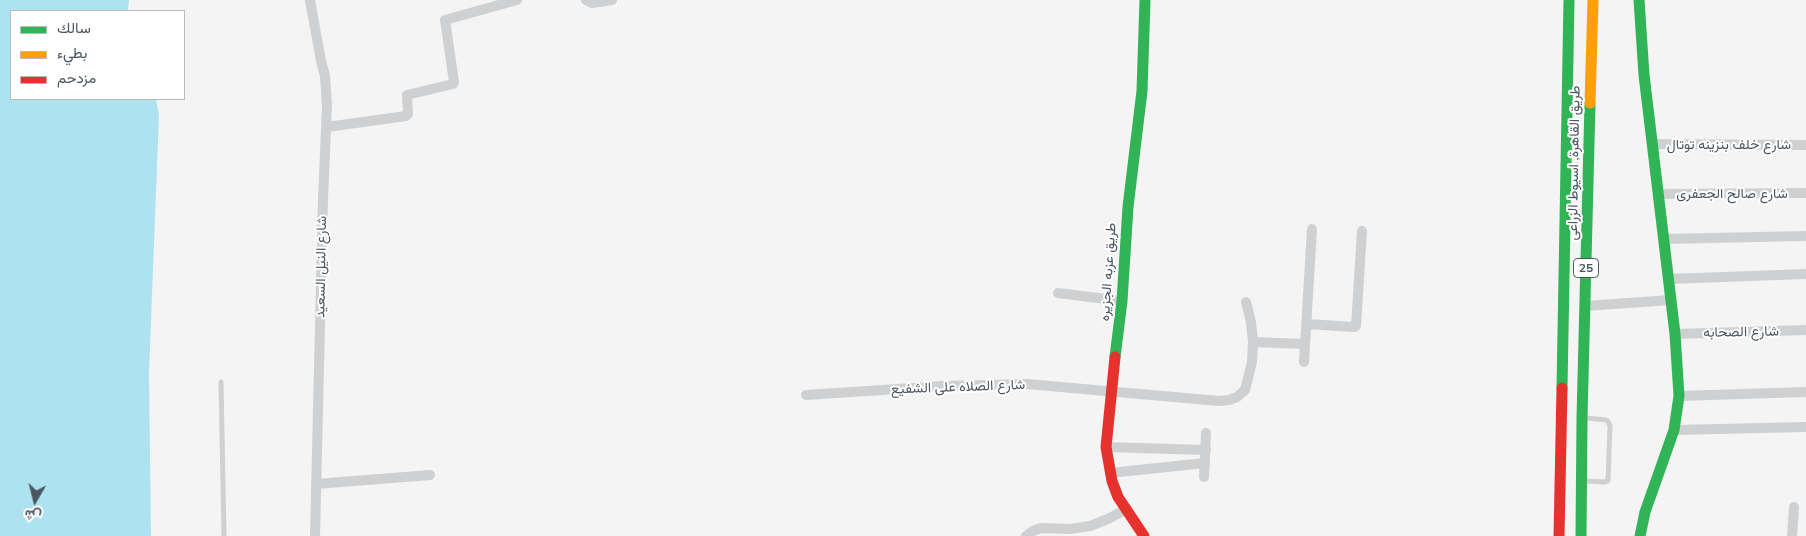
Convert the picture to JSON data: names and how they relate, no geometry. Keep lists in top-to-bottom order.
{
  "streets": {
    "main road": ["طريق القاهرة, اسيوط الزراعى", "25", "طريق عزبه الجزيره"],
    "street": [
      "شارع خلف بنزينه توتال",
      "شارع صالح الجعفرى",
      "شارع النيل السعيد",
      "شارع الصحابه",
      "شارع الصلاه على الشفيع"
    ]
  },
  "crossings": [
    ["طريق عزبه الجزيره", "شارع الصلاه على الشفيع"]
  ],
  "legend": ["سالك", "بطيء", "مزدحم"],
  "north": "bottom"
}
